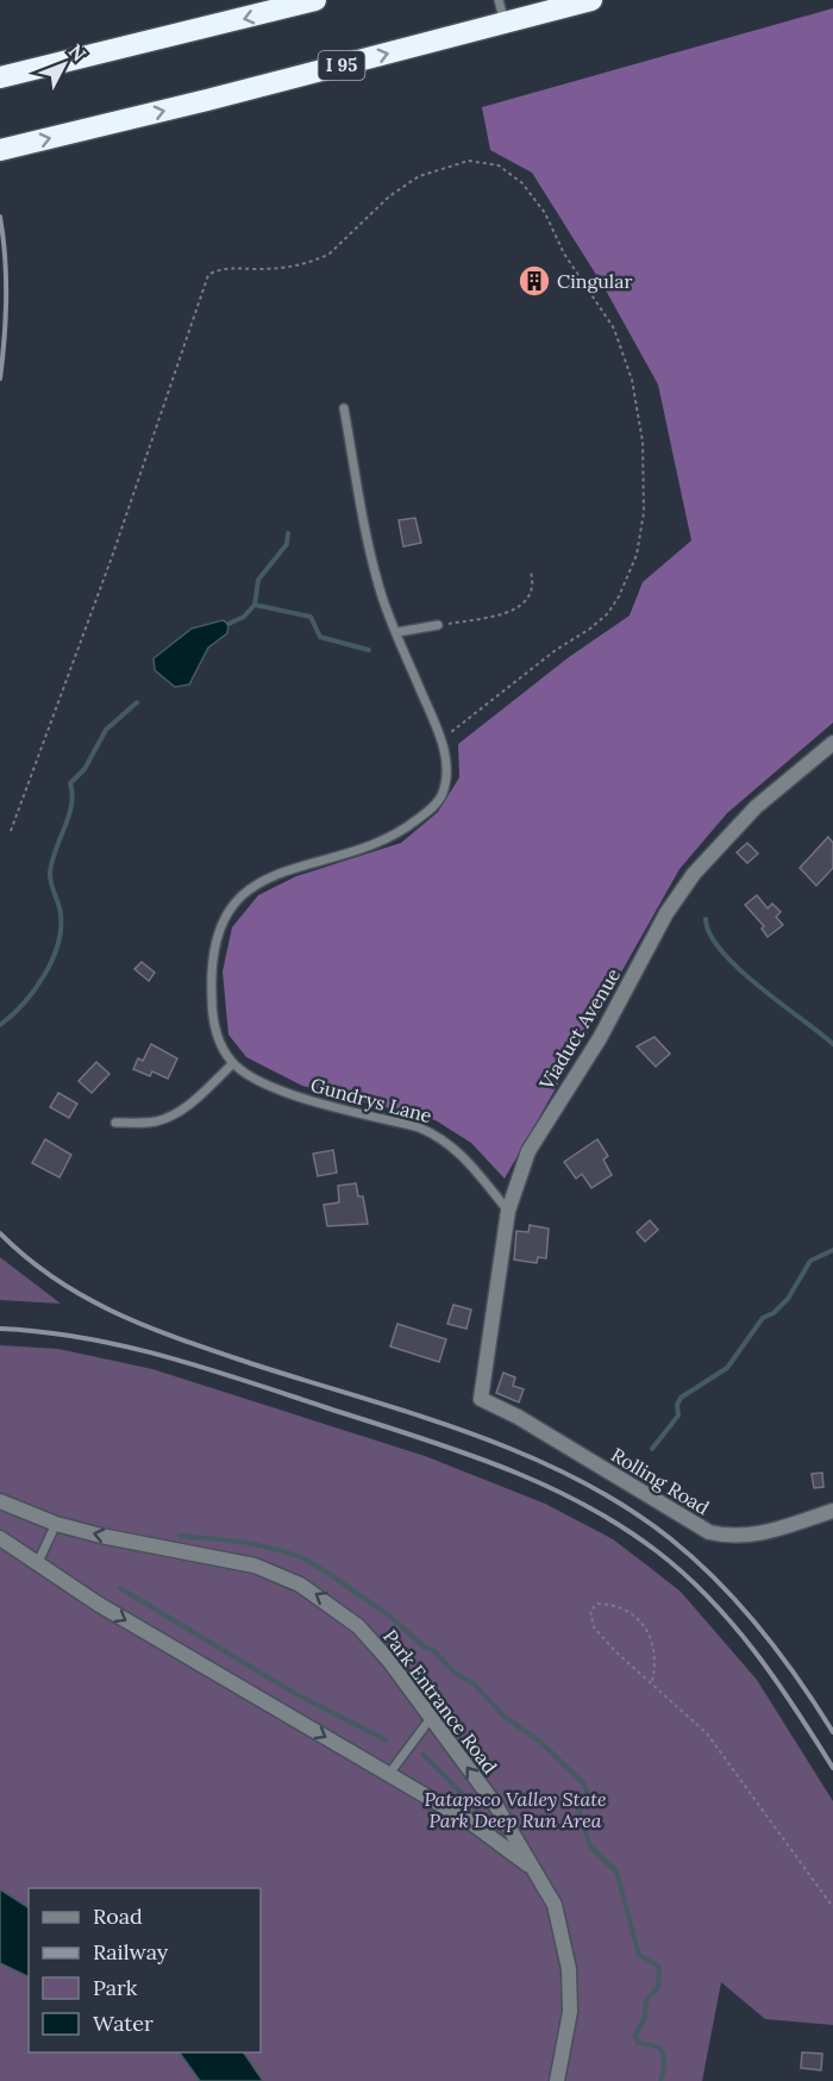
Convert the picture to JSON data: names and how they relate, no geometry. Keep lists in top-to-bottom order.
{
  "streets": {
    "highway": ["I 95"],
    "street": ["Viaduct Avenue", "Rolling Road", "Park Entrance Road"],
    "lane": ["Gundrys Lane"]
  },
  "crossings": [
    ["Viaduct Avenue", "Gundrys Lane"],
    ["Viaduct Avenue", "Rolling Road"]
  ],
  "parks": ["Patapsco Valley State Park Deep Run Area"],
  "places": {
    "building": ["Cingular"]
  },
  "legend": [
    "Road",
    "Railway",
    "Park",
    "Water"
  ],
  "north": "top right"
}
